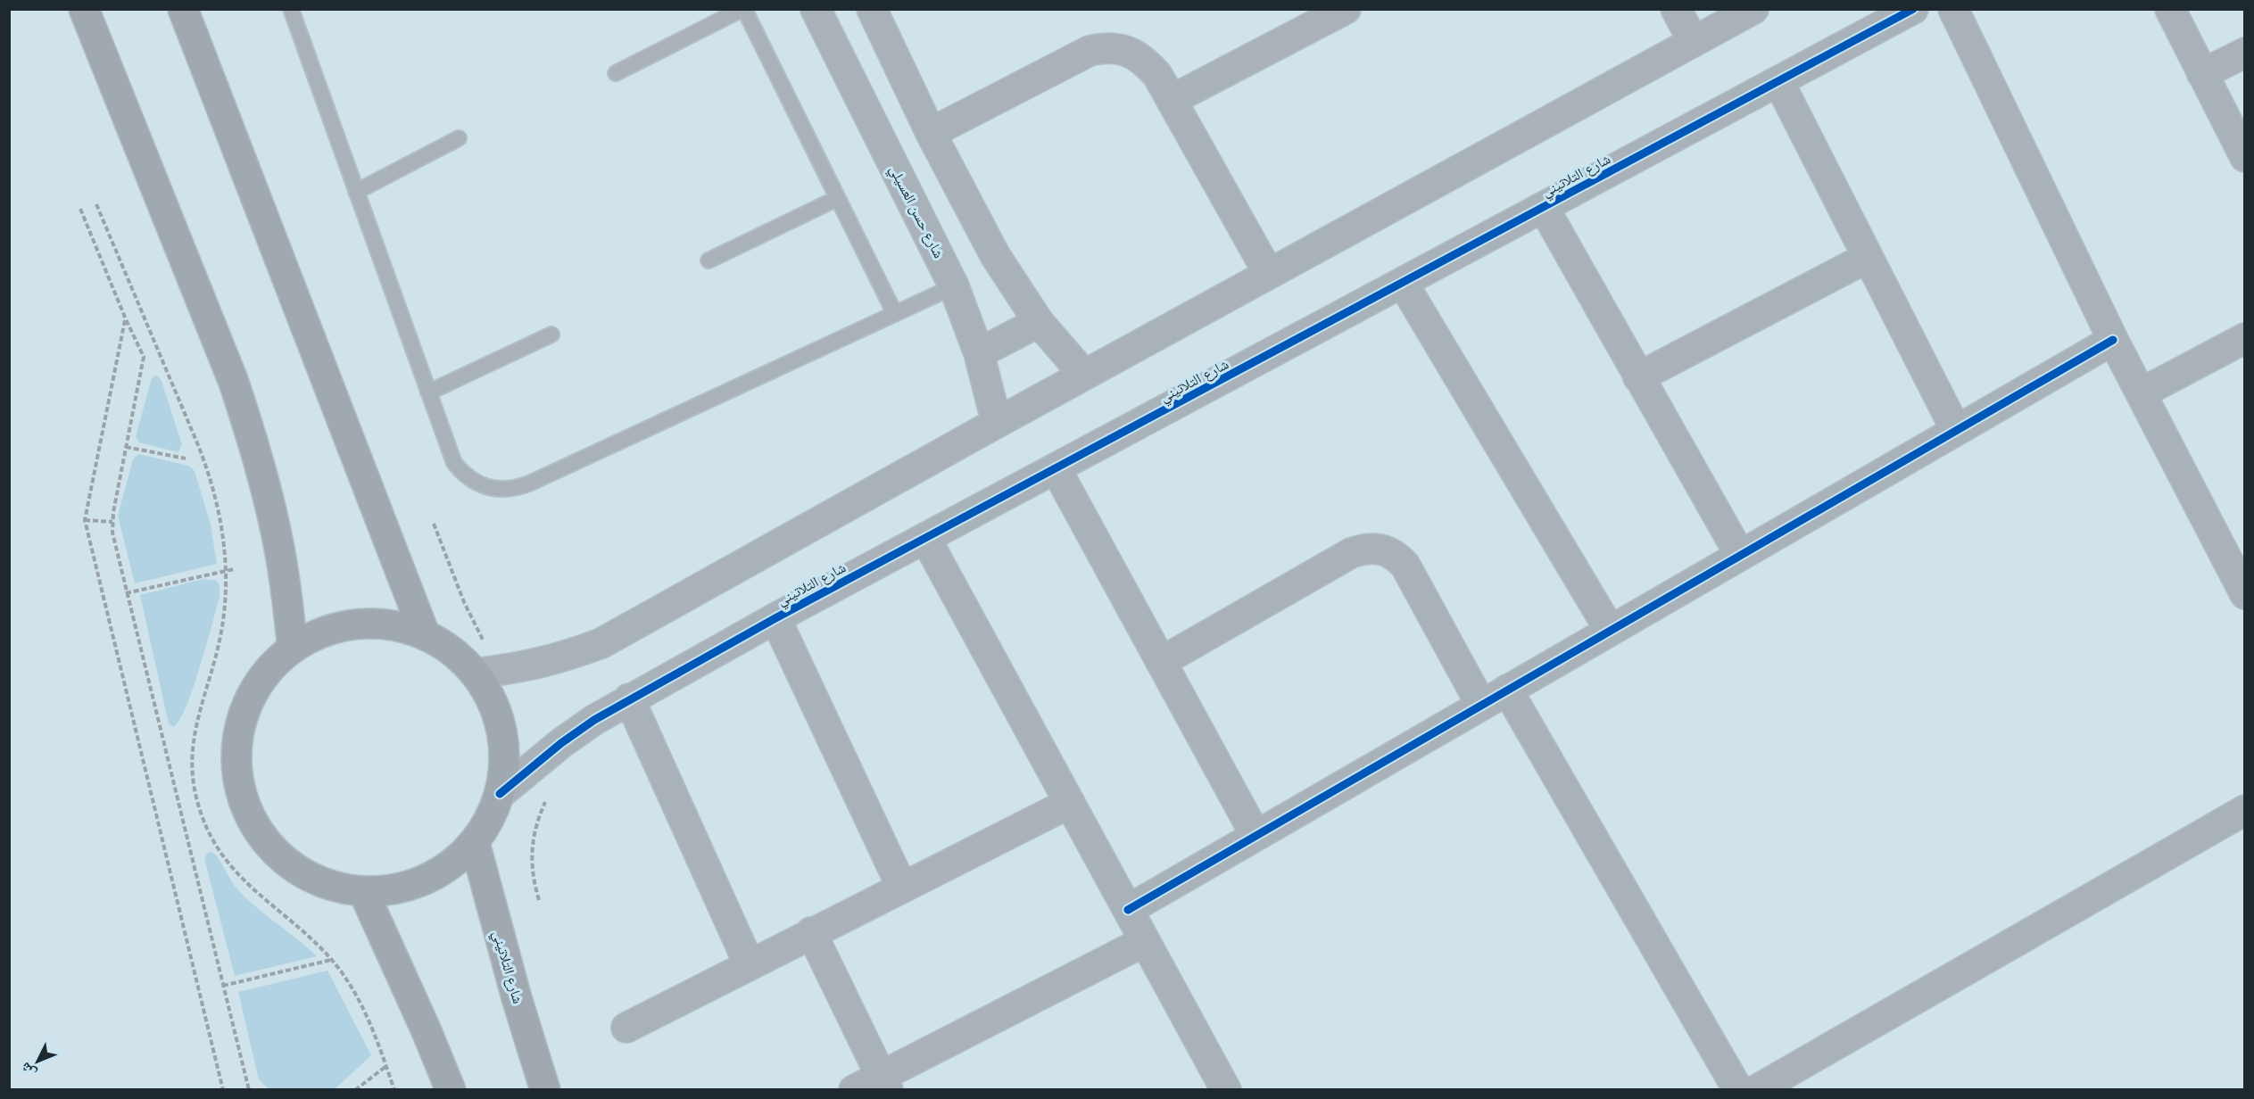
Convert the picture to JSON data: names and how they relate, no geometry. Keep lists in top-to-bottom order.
{
  "streets": {
    "main road": ["شارع التلاتيني"],
    "street": ["شارع حسن العسيلي"]
  },
  "north": "bottom left"
}
